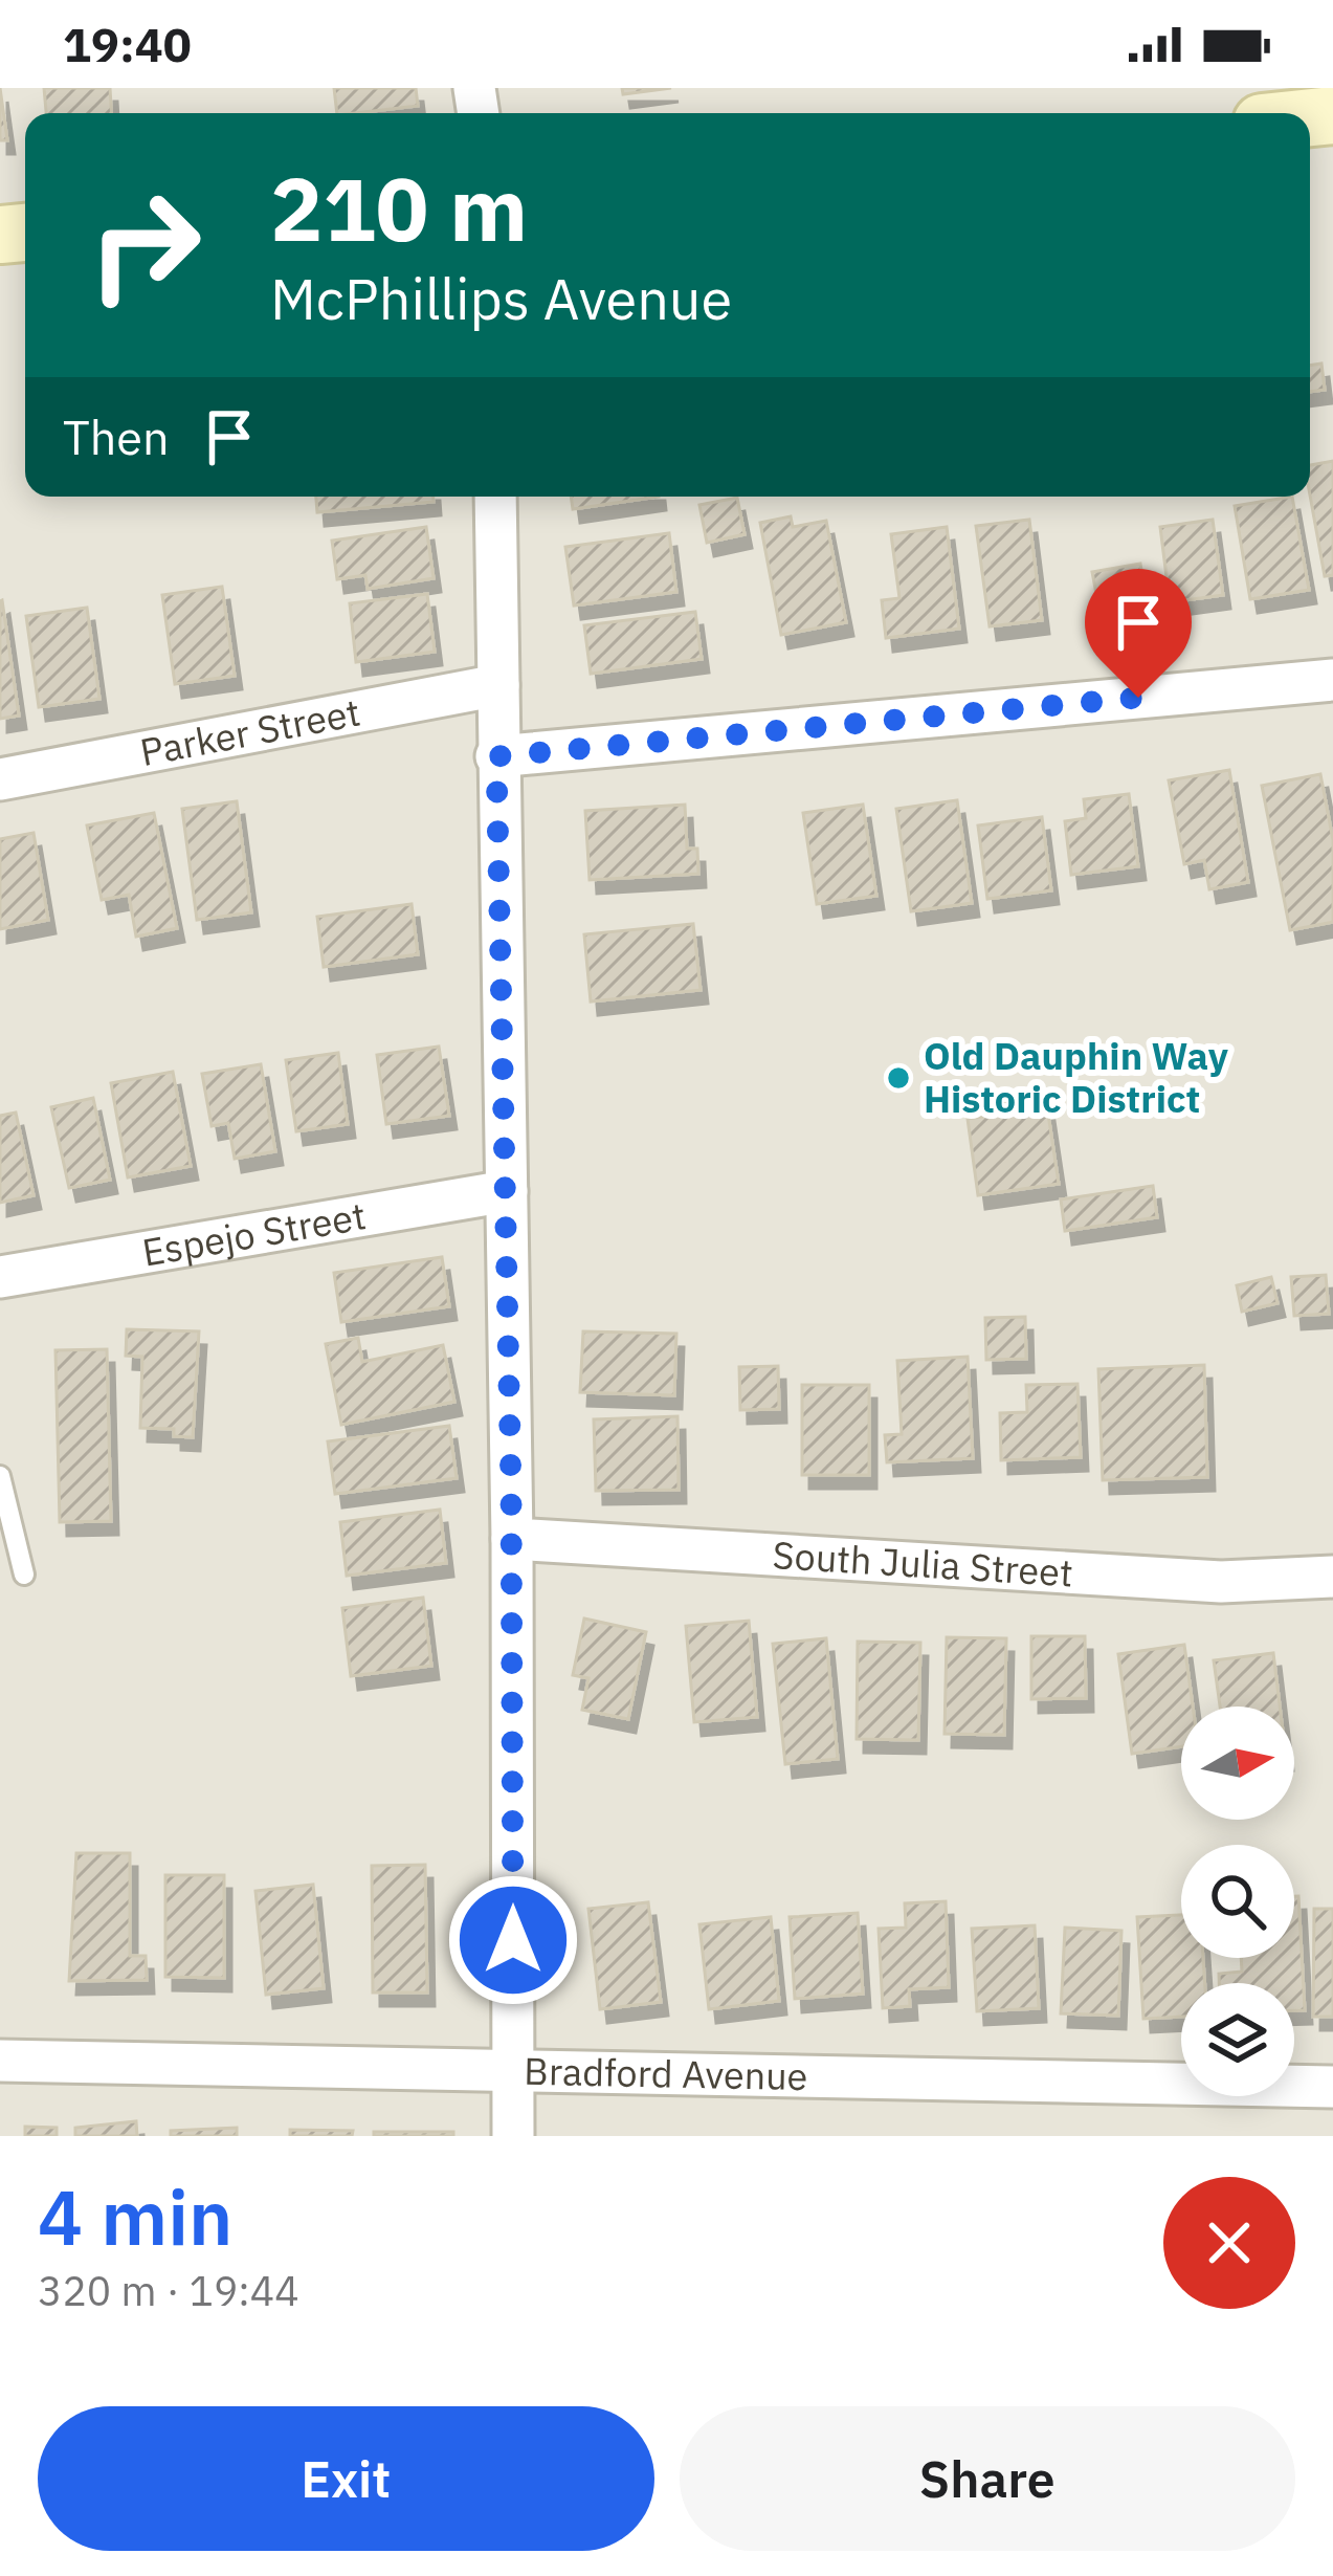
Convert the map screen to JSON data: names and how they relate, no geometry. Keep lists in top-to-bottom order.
{
  "streets": {
    "street": [
      "Parker Street",
      "Espejo Street",
      "South Julia Street",
      "Bradford Avenue"
    ]
  },
  "places": ["Old Dauphin Way Historic District"],
  "north": "right",
  "page": {
    "status": "19:40",
    "turn": ["210 m", "McPhillips Avenue"],
    "then": "Then",
    "heading": ["4 min", "320 m · 19:44"],
    "buttons": ["Exit", "Share"]
  }
}
